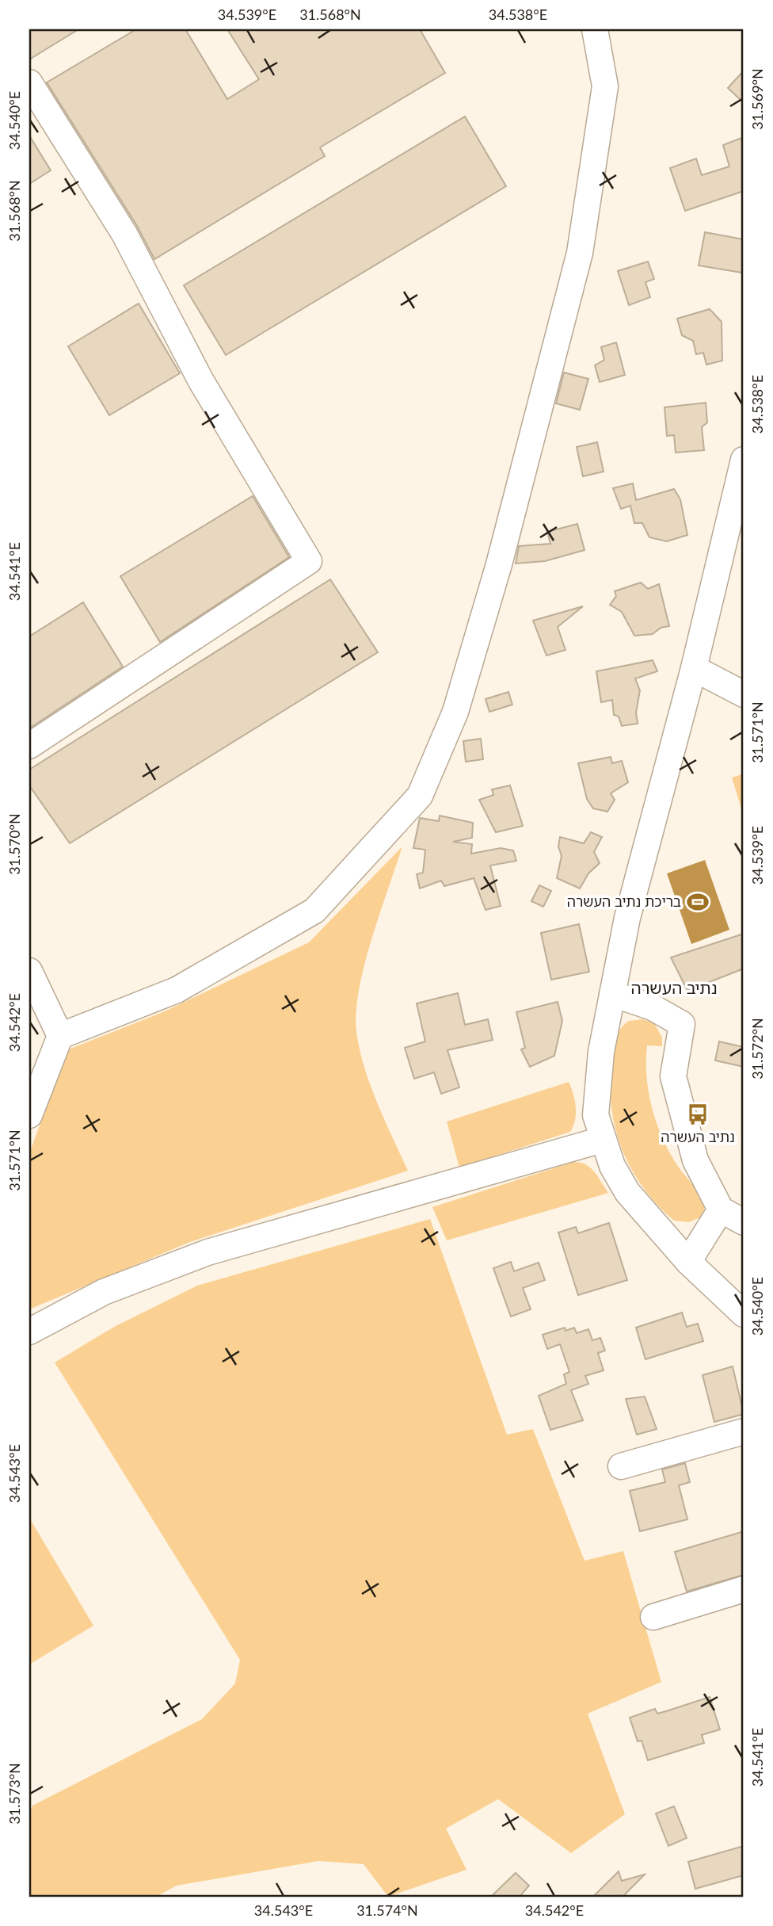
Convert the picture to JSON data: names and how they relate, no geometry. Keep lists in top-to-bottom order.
{
  "districts": ["נתיב העשרה"],
  "places": {
    "sports": ["בריכת נתיב העשרה"],
    "bus stop": ["נתיב העשרה"]
  },
  "coordinates": [
    "34.539°E",
    "31.568°N",
    "34.538°E",
    "31.569°N",
    "34.540°E",
    "34.541°E",
    "31.571°N",
    "31.570°N",
    "34.542°E",
    "31.572°N",
    "34.543°E",
    "31.573°N",
    "31.574°N"
  ]
}
